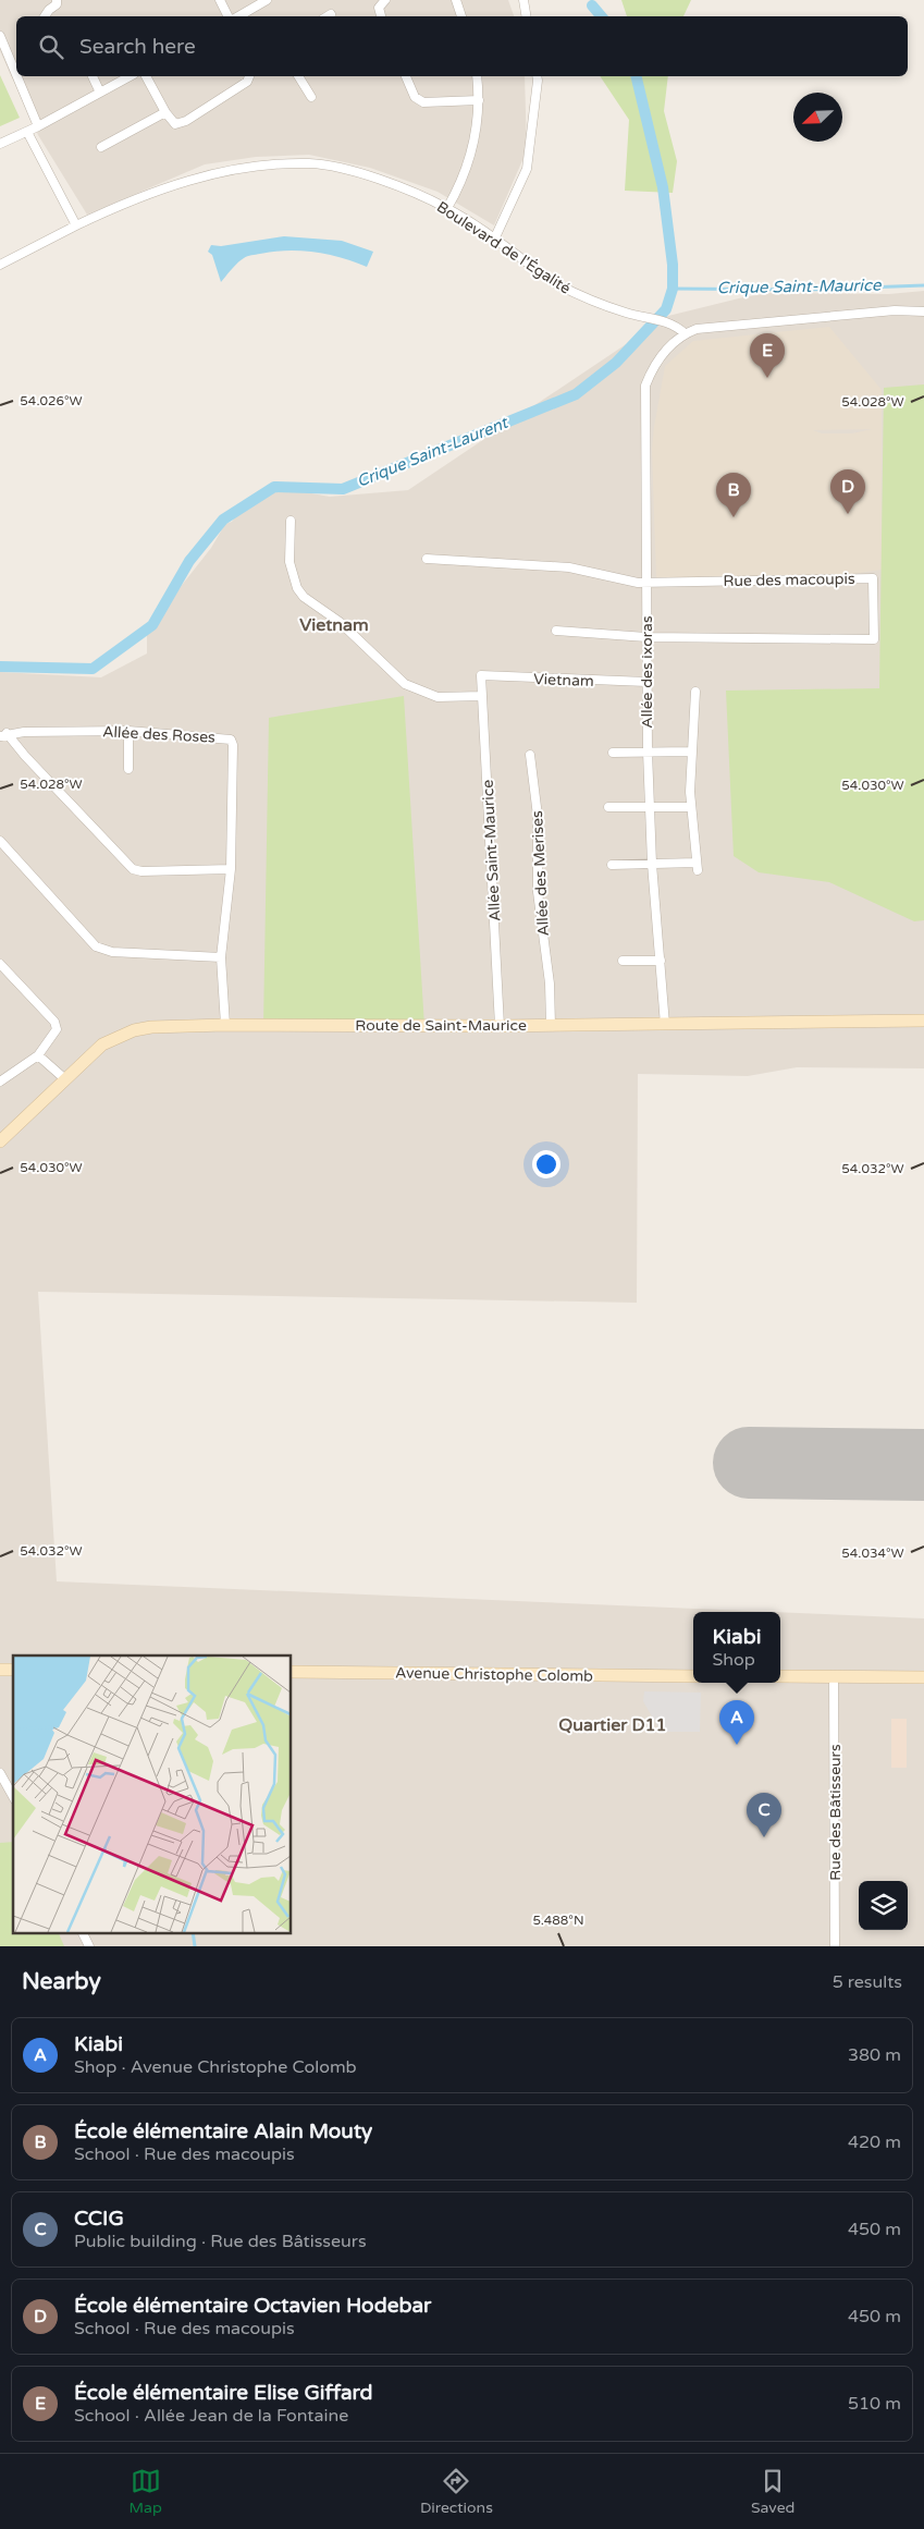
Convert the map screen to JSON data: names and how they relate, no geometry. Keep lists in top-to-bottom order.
{
  "streets": {
    "street": [
      "Boulevard de l'Égalité",
      "Rue des macoupis",
      "Allée des ixoras",
      "Vietnam",
      "Allée des Roses",
      "Allée Saint-Maurice",
      "Allée des Merises",
      "Route de Saint-Maurice",
      "Avenue Christophe Colomb",
      "Rue des Bâtisseurs"
    ]
  },
  "crossings": [
    ["Boulevard de l'Égalité", "Allée des ixoras"],
    ["Rue des macoupis", "Allée des ixoras"],
    ["Allée des ixoras", "Vietnam"],
    ["Allée des ixoras", "Route de Saint-Maurice"],
    ["Vietnam", "Allée Saint-Maurice"],
    ["Allée des Roses", "Route de Saint-Maurice"],
    ["Allée Saint-Maurice", "Route de Saint-Maurice"],
    ["Allée des Merises", "Route de Saint-Maurice"]
  ],
  "districts": ["Vietnam", "Quartier D11"],
  "water": ["Crique Saint-Maurice", "Crique Saint-Laurent"],
  "north": "bottom left",
  "page": {
    "search": "Search here",
    "pins": [
      "E",
      "D",
      "B",
      "A",
      "C"
    ],
    "popup": ["Kiabi", "Shop"],
    "heading": ["Nearby", "5 results"],
    "list": [
      {
        "mark": "A",
        "name": "Kiabi",
        "note": "Shop · Avenue Christophe Colomb",
        "value": "380 m"
      },
      {
        "mark": "B",
        "name": "École élémentaire Alain Mouty",
        "note": "School · Rue des macoupis",
        "value": "420 m"
      },
      {
        "mark": "C",
        "name": "CCIG",
        "note": "Public building · Rue des Bâtisseurs",
        "value": "450 m"
      },
      {
        "mark": "D",
        "name": "École élémentaire Octavien Hodebar",
        "note": "School · Rue des macoupis",
        "value": "450 m"
      },
      {
        "mark": "E",
        "name": "École élémentaire Elise Giffard",
        "note": "School · Allée Jean de la Fontaine",
        "value": "510 m"
      }
    ],
    "nav": ["Map", "Directions", "Saved"]
  },
  "coordinates": [
    "54.026°W",
    "54.028°W",
    "54.030°W",
    "54.032°W",
    "54.034°W",
    "5.488°N"
  ]
}
